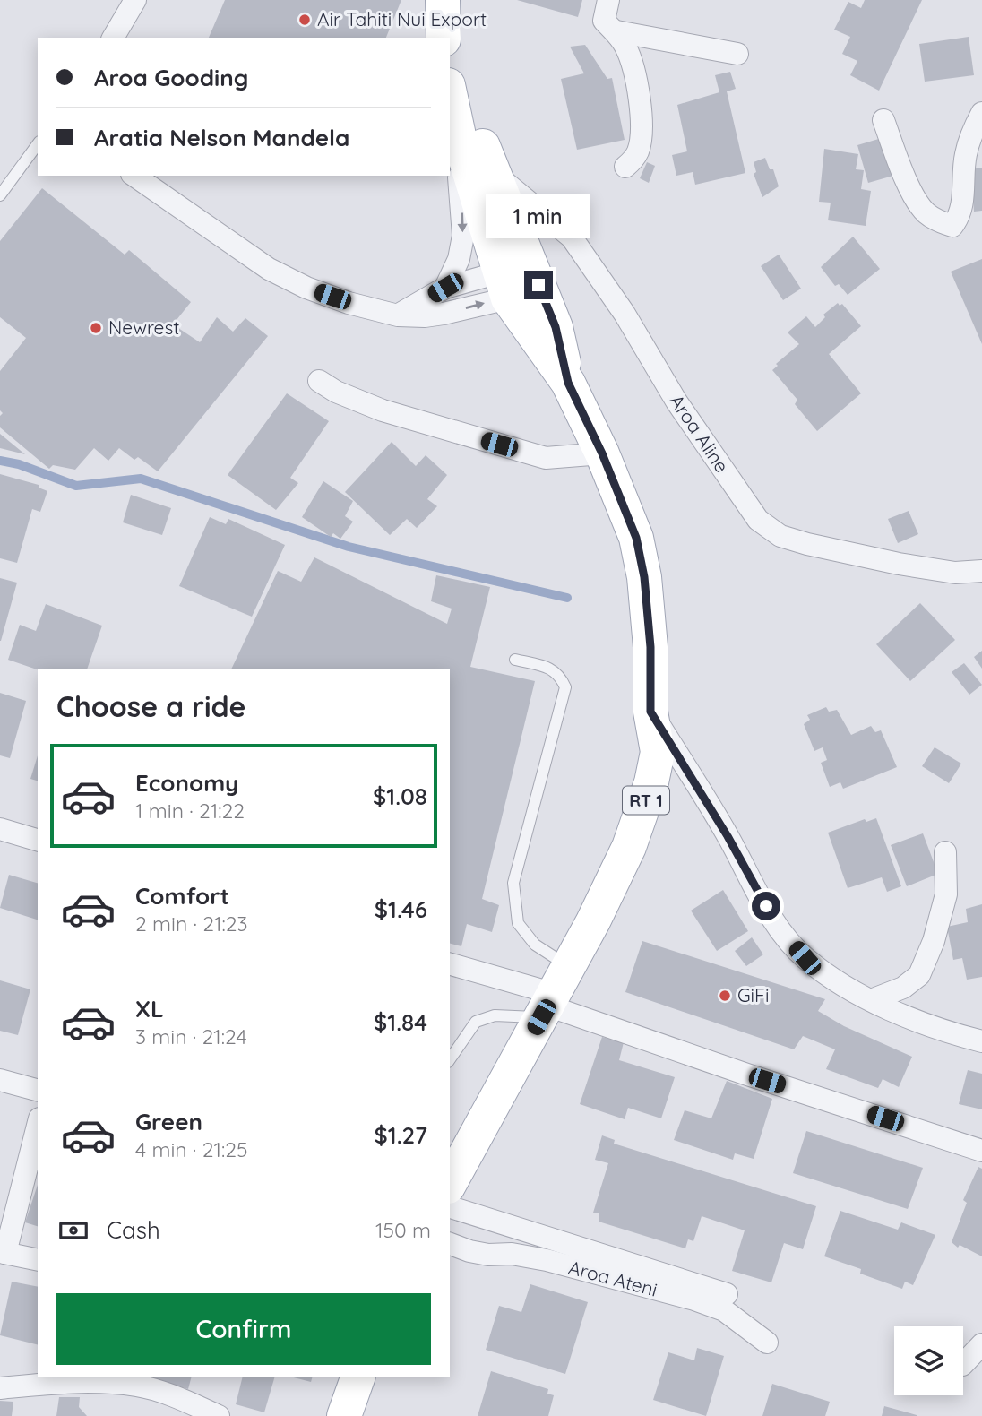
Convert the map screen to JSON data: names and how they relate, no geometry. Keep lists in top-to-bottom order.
{
  "streets": {
    "main road": ["RT 1"],
    "street": ["Aroa Aline", "Aroa Ateni"]
  },
  "crossings": [
    ["Aroa Aline", "RT 1"]
  ],
  "places": ["Air Tahiti Nui Export", "Newrest", "GiFi"],
  "page": {
    "banner": ["Aroa Gooding", "Aratia Nelson Mandela"],
    "bubble": "1 min",
    "heading": "Choose a ride",
    "list": [
      {
        "name": "Economy",
        "note": "1 min · 21:22",
        "value": "$1.08"
      },
      {
        "name": "Comfort",
        "note": "2 min · 21:23",
        "value": "$1.46"
      },
      {
        "name": "XL",
        "note": "3 min · 21:24",
        "value": "$1.84"
      },
      {
        "name": "Green",
        "note": "4 min · 21:25",
        "value": "$1.27"
      }
    ],
    "pay": ["Cash", "150 m"],
    "buttons": "Confirm"
  }
}
